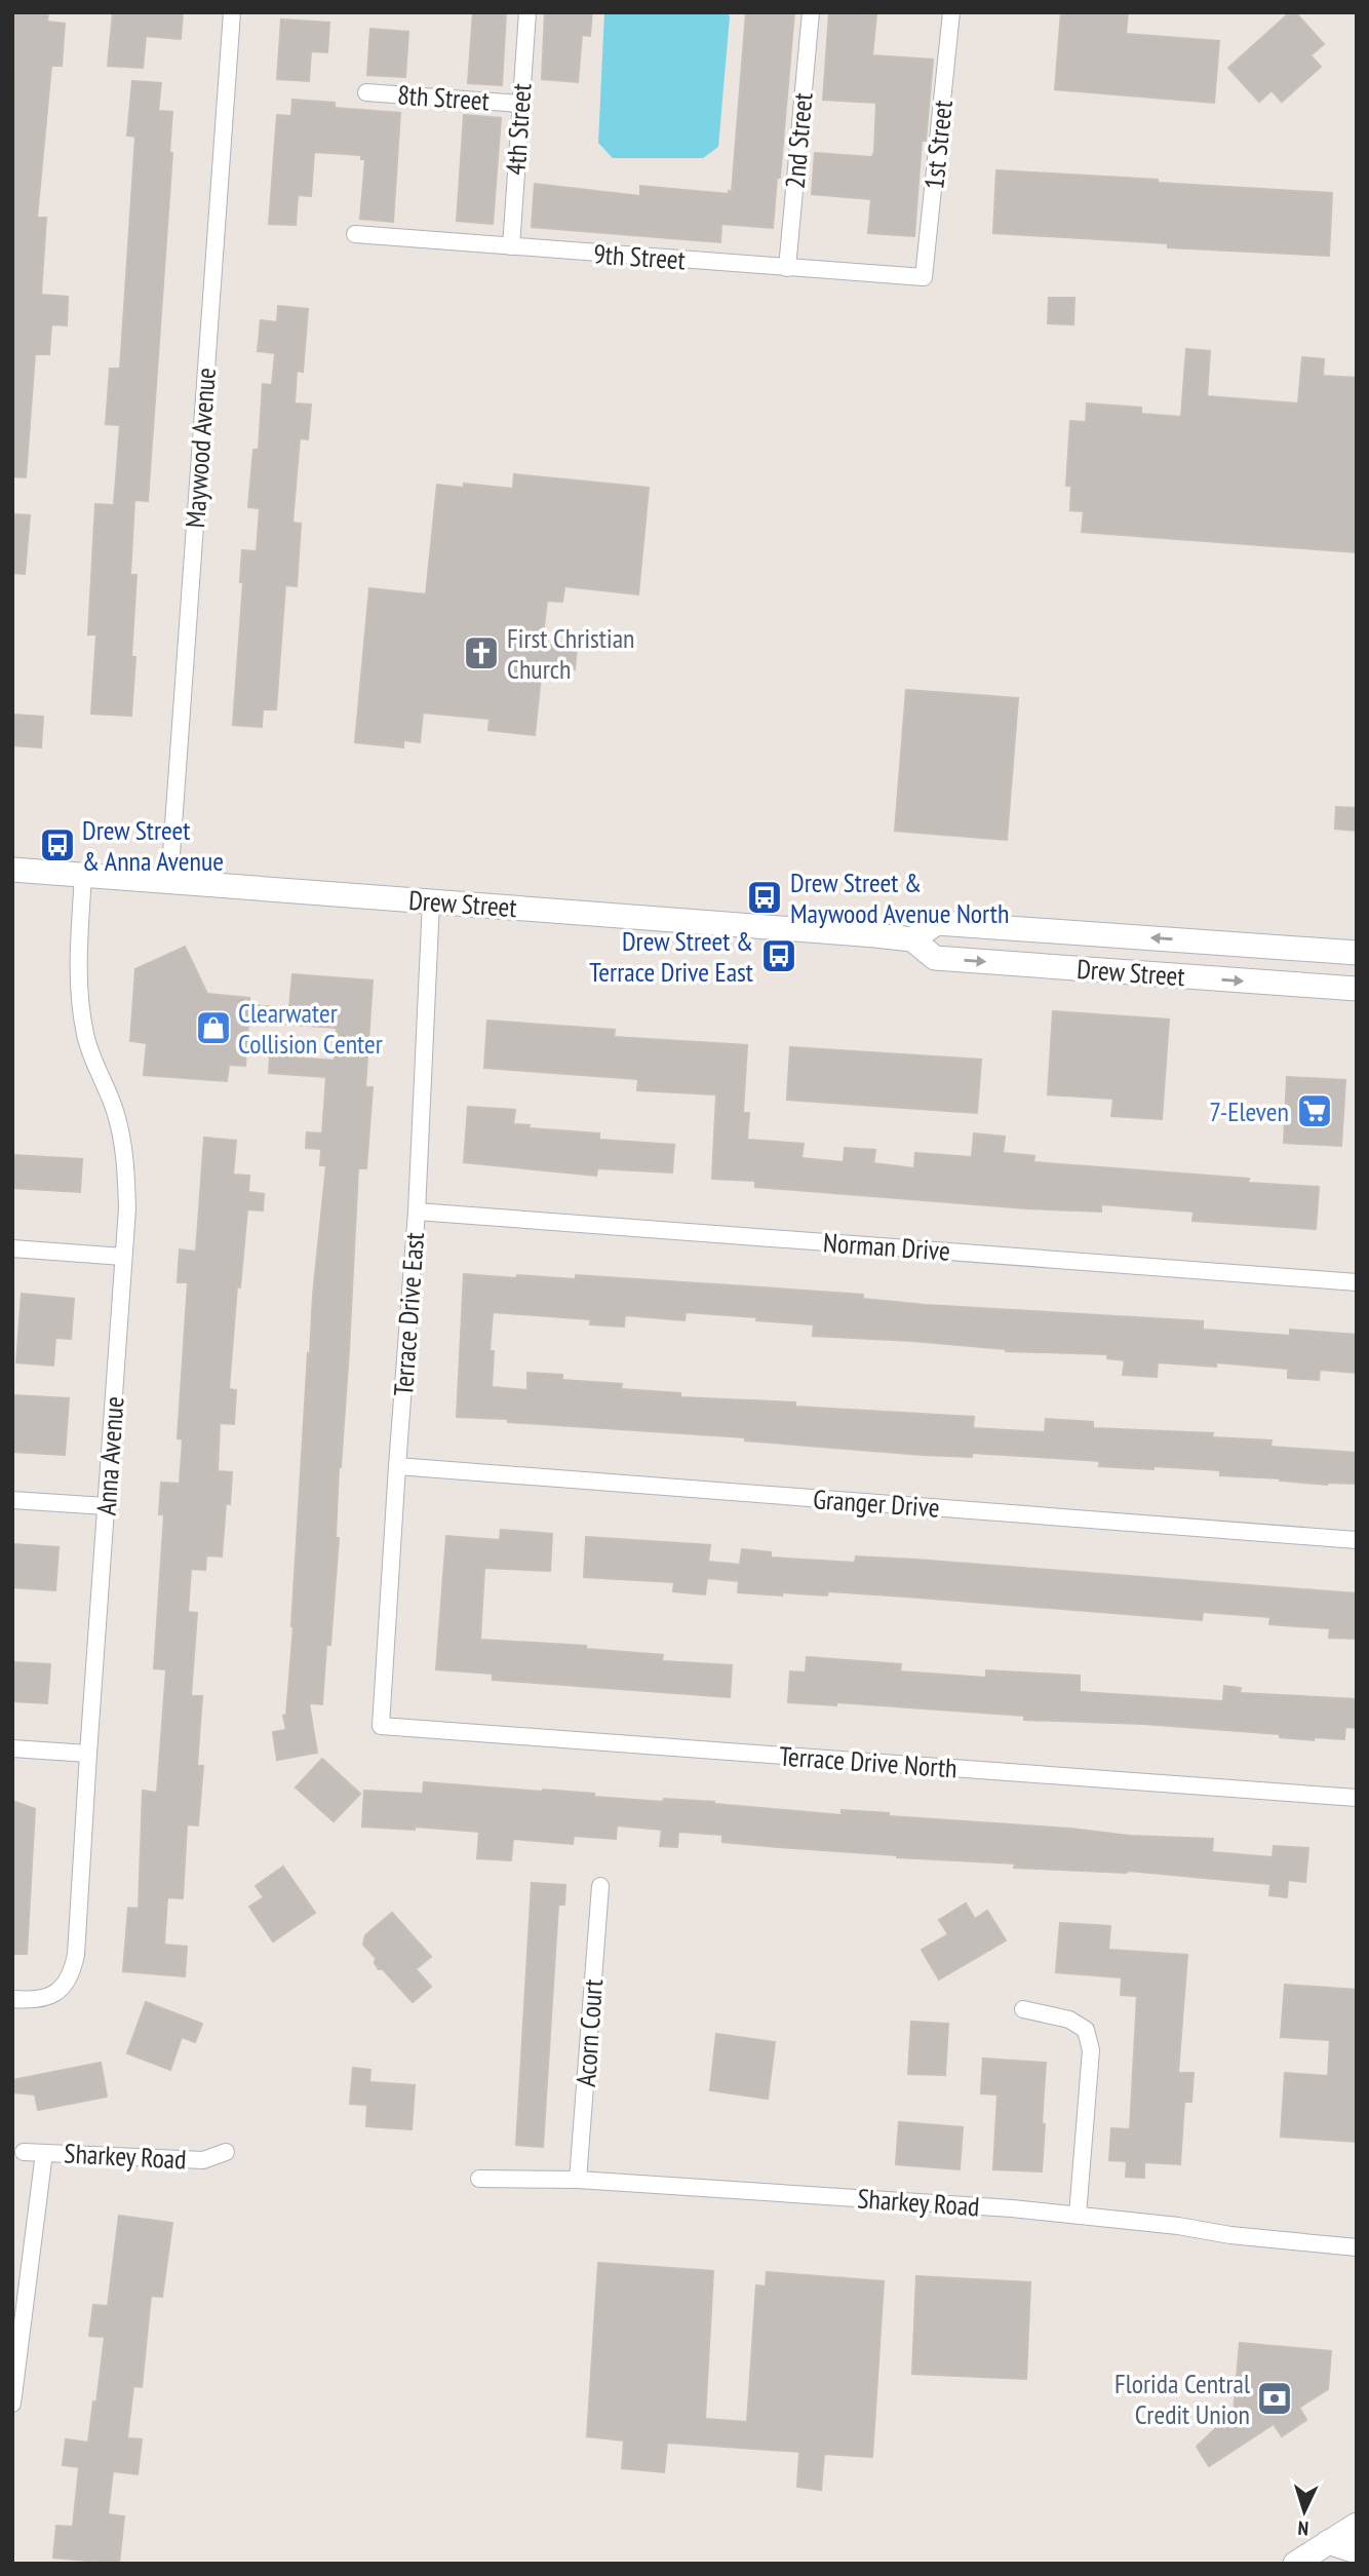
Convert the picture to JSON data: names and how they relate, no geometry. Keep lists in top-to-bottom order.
{
  "streets": {
    "main road": ["Drew Street"],
    "street": [
      "8th Street",
      "4th Street",
      "2nd Street",
      "1st Street",
      "9th Street",
      "Maywood Avenue",
      "Norman Drive",
      "Terrace Drive East",
      "Anna Avenue",
      "Granger Drive",
      "Terrace Drive North",
      "Acorn Court",
      "Sharkey Road"
    ]
  },
  "crossings": [
    ["8th Street", "4th Street"],
    ["4th Street", "9th Street"],
    ["2nd Street", "9th Street"],
    ["1st Street", "9th Street"],
    ["Maywood Avenue", "Drew Street"],
    ["Drew Street", "Terrace Drive East"],
    ["Drew Street", "Anna Avenue"],
    ["Norman Drive", "Terrace Drive East"],
    ["Terrace Drive East", "Granger Drive"],
    ["Terrace Drive East", "Terrace Drive North"],
    ["Acorn Court", "Sharkey Road"]
  ],
  "places": {
    "church": ["First Christian Church"],
    "bus stop": ["Drew Street & Anna Avenue", "Drew Street & Maywood Avenue North", "Drew Street & Terrace Drive East"],
    "shop": ["Clearwater Collision Center"],
    "supermarket": ["7-Eleven"],
    "bank": ["Florida Central Credit Union"]
  },
  "north": "bottom"
}
